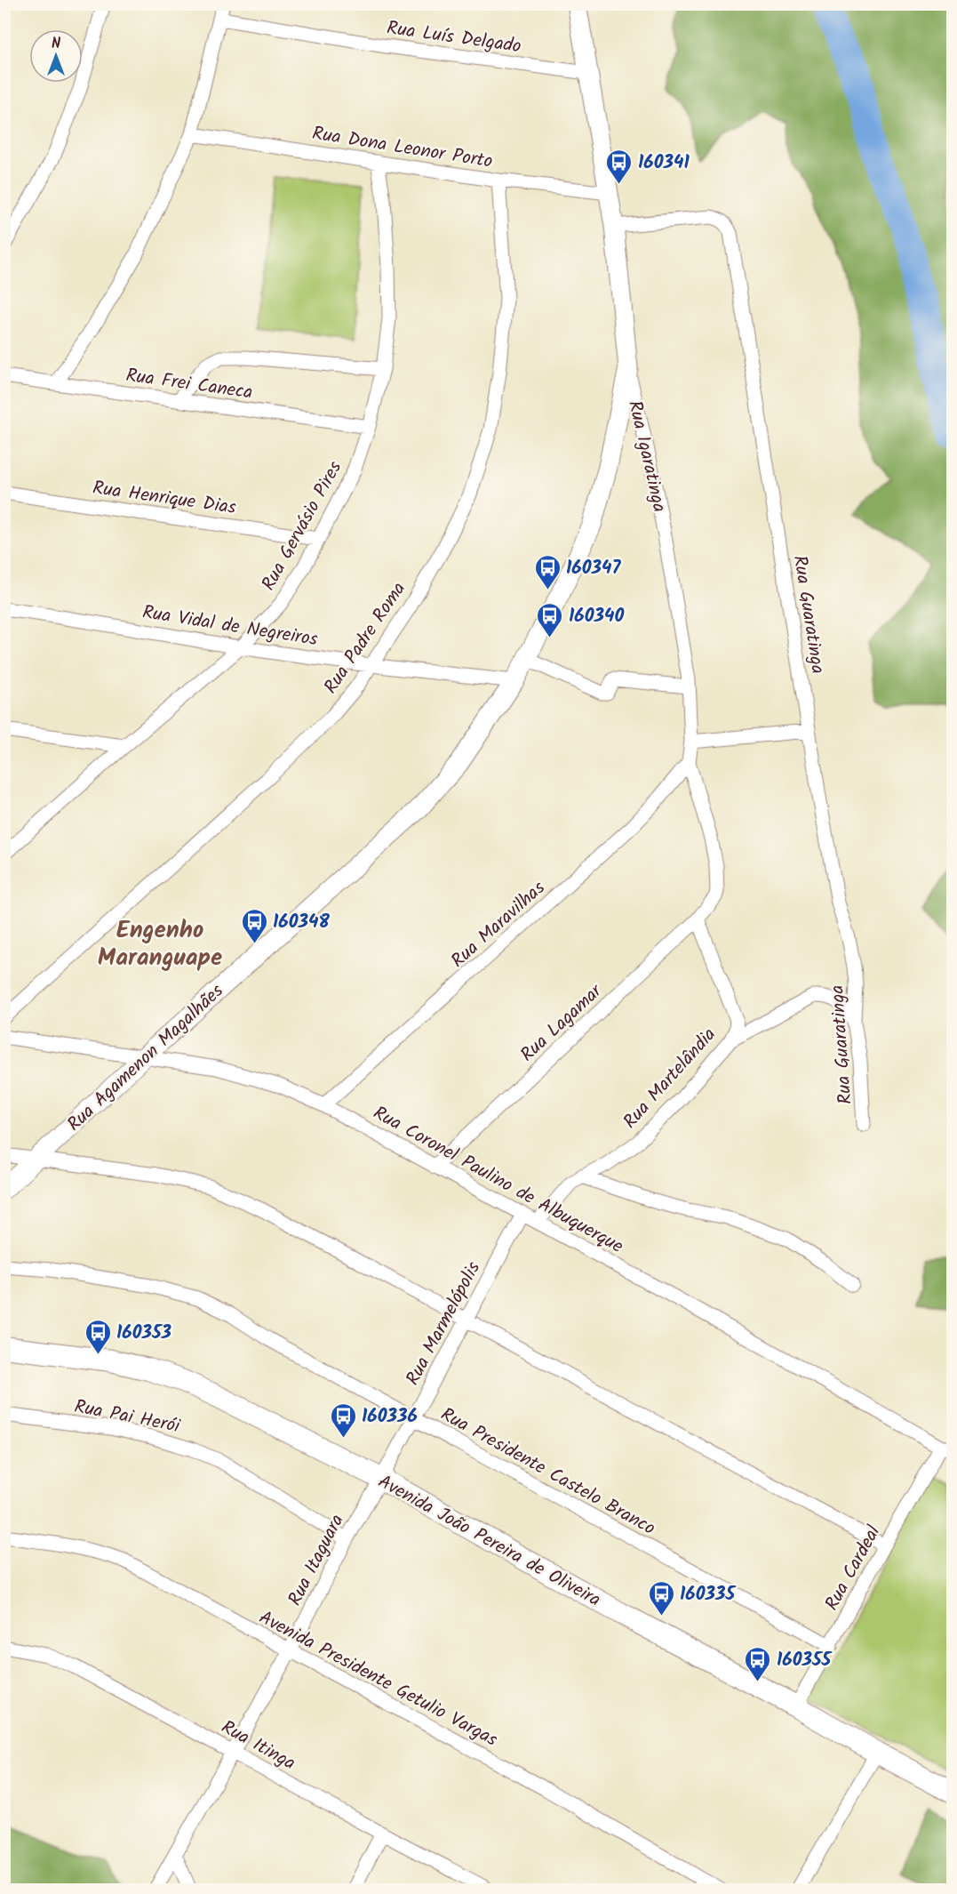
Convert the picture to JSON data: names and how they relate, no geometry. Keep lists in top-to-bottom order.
{
  "streets": {
    "main road": ["Avenida João Pereira de Oliveira"],
    "street": [
      "Rua Luís Delgado",
      "Rua Dona Leonor Porto",
      "Rua Frei Caneca",
      "Rua Igaratinga",
      "Rua Henrique Dias",
      "Rua Gervásio Pires",
      "Rua Guaratinga",
      "Rua Vidal de Negreiros",
      "Rua Padre Roma",
      "Rua Maravilhas",
      "Rua Lagamar",
      "Rua Agamenon Magalhães",
      "Rua Martelândia",
      "Rua Coronel Paulino de Albuquerque",
      "Rua Marmelópolis",
      "Rua Pai Herói",
      "Rua Presidente Castelo Branco",
      "Rua Itaguara",
      "Rua Cardeal",
      "Avenida Presidente Getulio Vargas",
      "Rua Itinga"
    ]
  },
  "crossings": [
    ["Rua Luís Delgado", "Rua Igaratinga"],
    ["Rua Dona Leonor Porto", "Rua Igaratinga"],
    ["Rua Dona Leonor Porto", "Rua Gervásio Pires"],
    ["Rua Dona Leonor Porto", "Rua Padre Roma"],
    ["Rua Frei Caneca", "Rua Gervásio Pires"],
    ["Rua Igaratinga", "Rua Guaratinga"],
    ["Rua Igaratinga", "Rua Maravilhas"],
    ["Rua Igaratinga", "Rua Lagamar"],
    ["Rua Igaratinga", "Rua Agamenon Magalhães"],
    ["Rua Henrique Dias", "Rua Gervásio Pires"],
    ["Rua Gervásio Pires", "Rua Vidal de Negreiros"],
    ["Rua Vidal de Negreiros", "Rua Padre Roma"],
    ["Rua Vidal de Negreiros", "Rua Agamenon Magalhães"],
    ["Rua Maravilhas", "Rua Coronel Paulino de Albuquerque"],
    ["Rua Lagamar", "Rua Martelândia"],
    ["Rua Lagamar", "Rua Coronel Paulino de Albuquerque"],
    ["Rua Agamenon Magalhães", "Rua Coronel Paulino de Albuquerque"],
    ["Rua Martelândia", "Rua Coronel Paulino de Albuquerque"],
    ["Rua Coronel Paulino de Albuquerque", "Rua Marmelópolis"],
    ["Rua Coronel Paulino de Albuquerque", "Rua Cardeal"],
    ["Rua Marmelópolis", "Rua Presidente Castelo Branco"],
    ["Rua Marmelópolis", "Avenida João Pereira de Oliveira"],
    ["Rua Marmelópolis", "Rua Itaguara"],
    ["Rua Pai Herói", "Rua Itaguara"],
    ["Rua Presidente Castelo Branco", "Rua Cardeal"],
    ["Avenida João Pereira de Oliveira", "Rua Itaguara"],
    ["Avenida João Pereira de Oliveira", "Rua Cardeal"],
    ["Rua Itaguara", "Avenida Presidente Getulio Vargas"],
    ["Rua Itaguara", "Rua Itinga"]
  ],
  "districts": ["Engenho Maranguape"],
  "places": {
    "bus stop": [
      "160341",
      "160347",
      "160340",
      "160348",
      "160353",
      "160336",
      "160335",
      "160355"
    ]
  },
  "north": "top"
}
